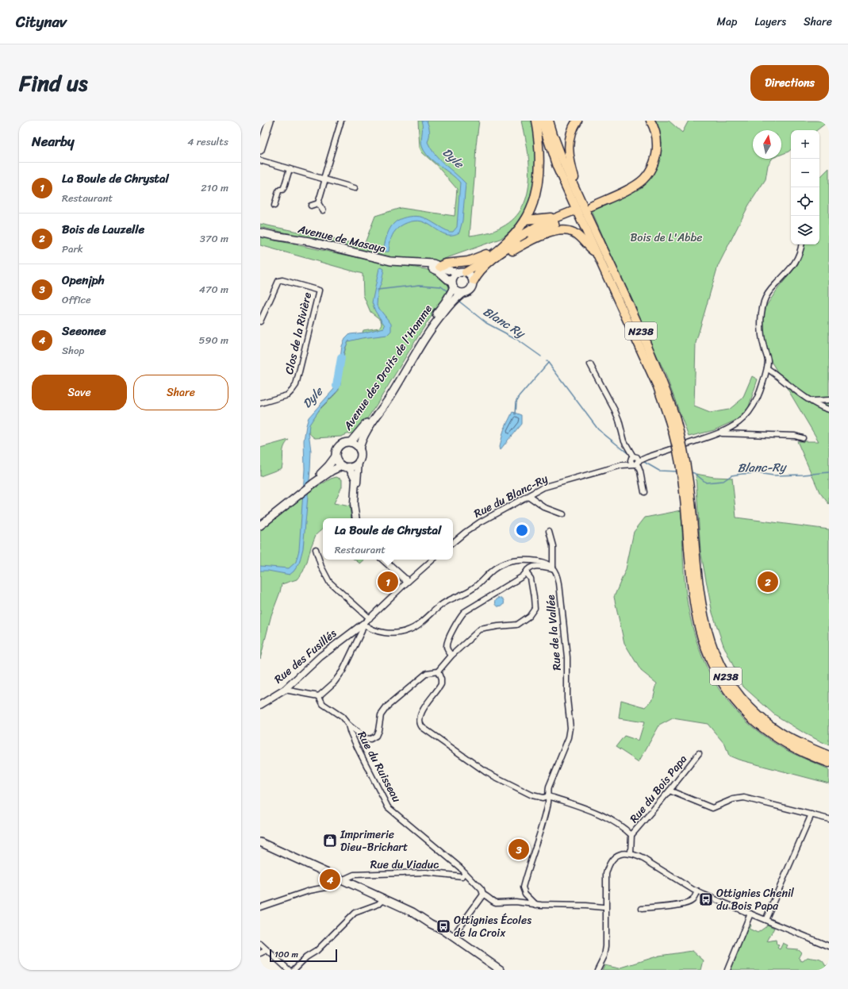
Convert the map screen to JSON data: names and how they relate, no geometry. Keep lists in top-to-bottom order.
{
  "streets": {
    "highway": ["N238"],
    "main road": ["Avenue de Masaya", "Avenue des Droits de l'Homme"],
    "street": [
      "Clos de la Rivière",
      "Rue du Blanc-Ry",
      "Rue de la Vallée",
      "Rue des Fusillés",
      "Rue du Ruisseau",
      "Rue du Bois Papa",
      "Rue du Viaduc"
    ]
  },
  "crossings": [
    ["Avenue de Masaya", "Avenue des Droits de l'Homme"],
    ["Rue du Ruisseau", "Rue du Viaduc"]
  ],
  "water": ["Dyle", "Blanc Ry", "Blanc-Ry"],
  "parks": ["Bois de L'Abbe"],
  "places": {
    "shop": ["Imprimerie Dieu-Brichart"],
    "bus stop": ["Ottignies Chenil du Bois Papa", "Ottignies Écoles de la Croix"]
  },
  "scale_bar": "100 m",
  "north": "top",
  "page": {
    "header": "Citynav",
    "nav": ["Map", "Layers", "Share"],
    "title": "Find us",
    "buttons": [
      "Directions",
      ["Save", "Share"]
    ],
    "heading": ["Nearby", "4 results"],
    "map_buttons": ["+", "−"],
    "list": [
      {
        "mark": "1",
        "name": "La Boule de Chrystal",
        "note": "Restaurant",
        "value": "210 m"
      },
      {
        "mark": "2",
        "name": "Bois de Lauzelle",
        "note": "Park",
        "value": "370 m"
      },
      {
        "mark": "3",
        "name": "Openjph",
        "note": "Office",
        "value": "470 m"
      },
      {
        "mark": "4",
        "name": "Seeonee",
        "note": "Shop",
        "value": "590 m"
      }
    ],
    "popup": ["La Boule de Chrystal", "Restaurant"],
    "pins": [
      "1",
      "2",
      "3",
      "4"
    ],
    "scale": "100 m"
  }
}
